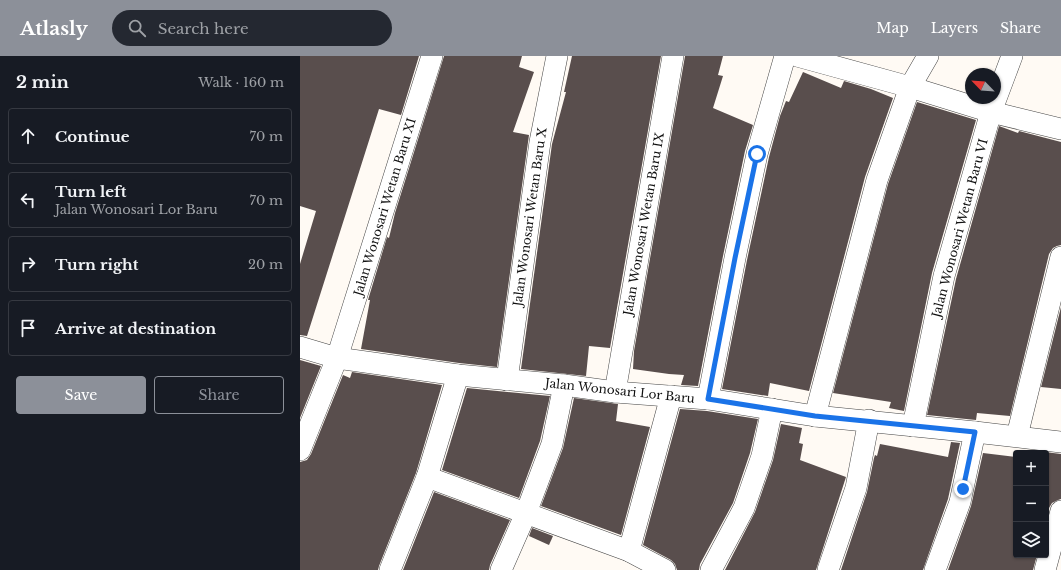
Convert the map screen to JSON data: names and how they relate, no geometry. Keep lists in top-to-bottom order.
{
  "streets": {
    "street": [
      "Jalan Wonosari Wetan Baru XI",
      "Jalan Wonosari Wetan Baru X",
      "Jalan Wonosari Wetan Baru IX",
      "Jalan Wonosari Wetan Baru VI",
      "Jalan Wonosari Lor Baru"
    ]
  },
  "crossings": [
    ["Jalan Wonosari Wetan Baru XI", "Jalan Wonosari Lor Baru"],
    ["Jalan Wonosari Wetan Baru X", "Jalan Wonosari Lor Baru"],
    ["Jalan Wonosari Wetan Baru IX", "Jalan Wonosari Lor Baru"],
    ["Jalan Wonosari Wetan Baru VI", "Jalan Wonosari Lor Baru"]
  ],
  "north": "top left",
  "page": {
    "header": "Atlasly",
    "search": "Search here",
    "nav": ["Map", "Layers", "Share"],
    "heading": ["2 min", "Walk · 160 m"],
    "list": [
      ["Continue", "70 m"],
      ["Turn left", "Jalan Wonosari Lor Baru", "70 m"],
      ["Turn right", "20 m"],
      "Arrive at destination"
    ],
    "buttons": ["Save", "Share"],
    "map_buttons": ["+", "−"]
  }
}
